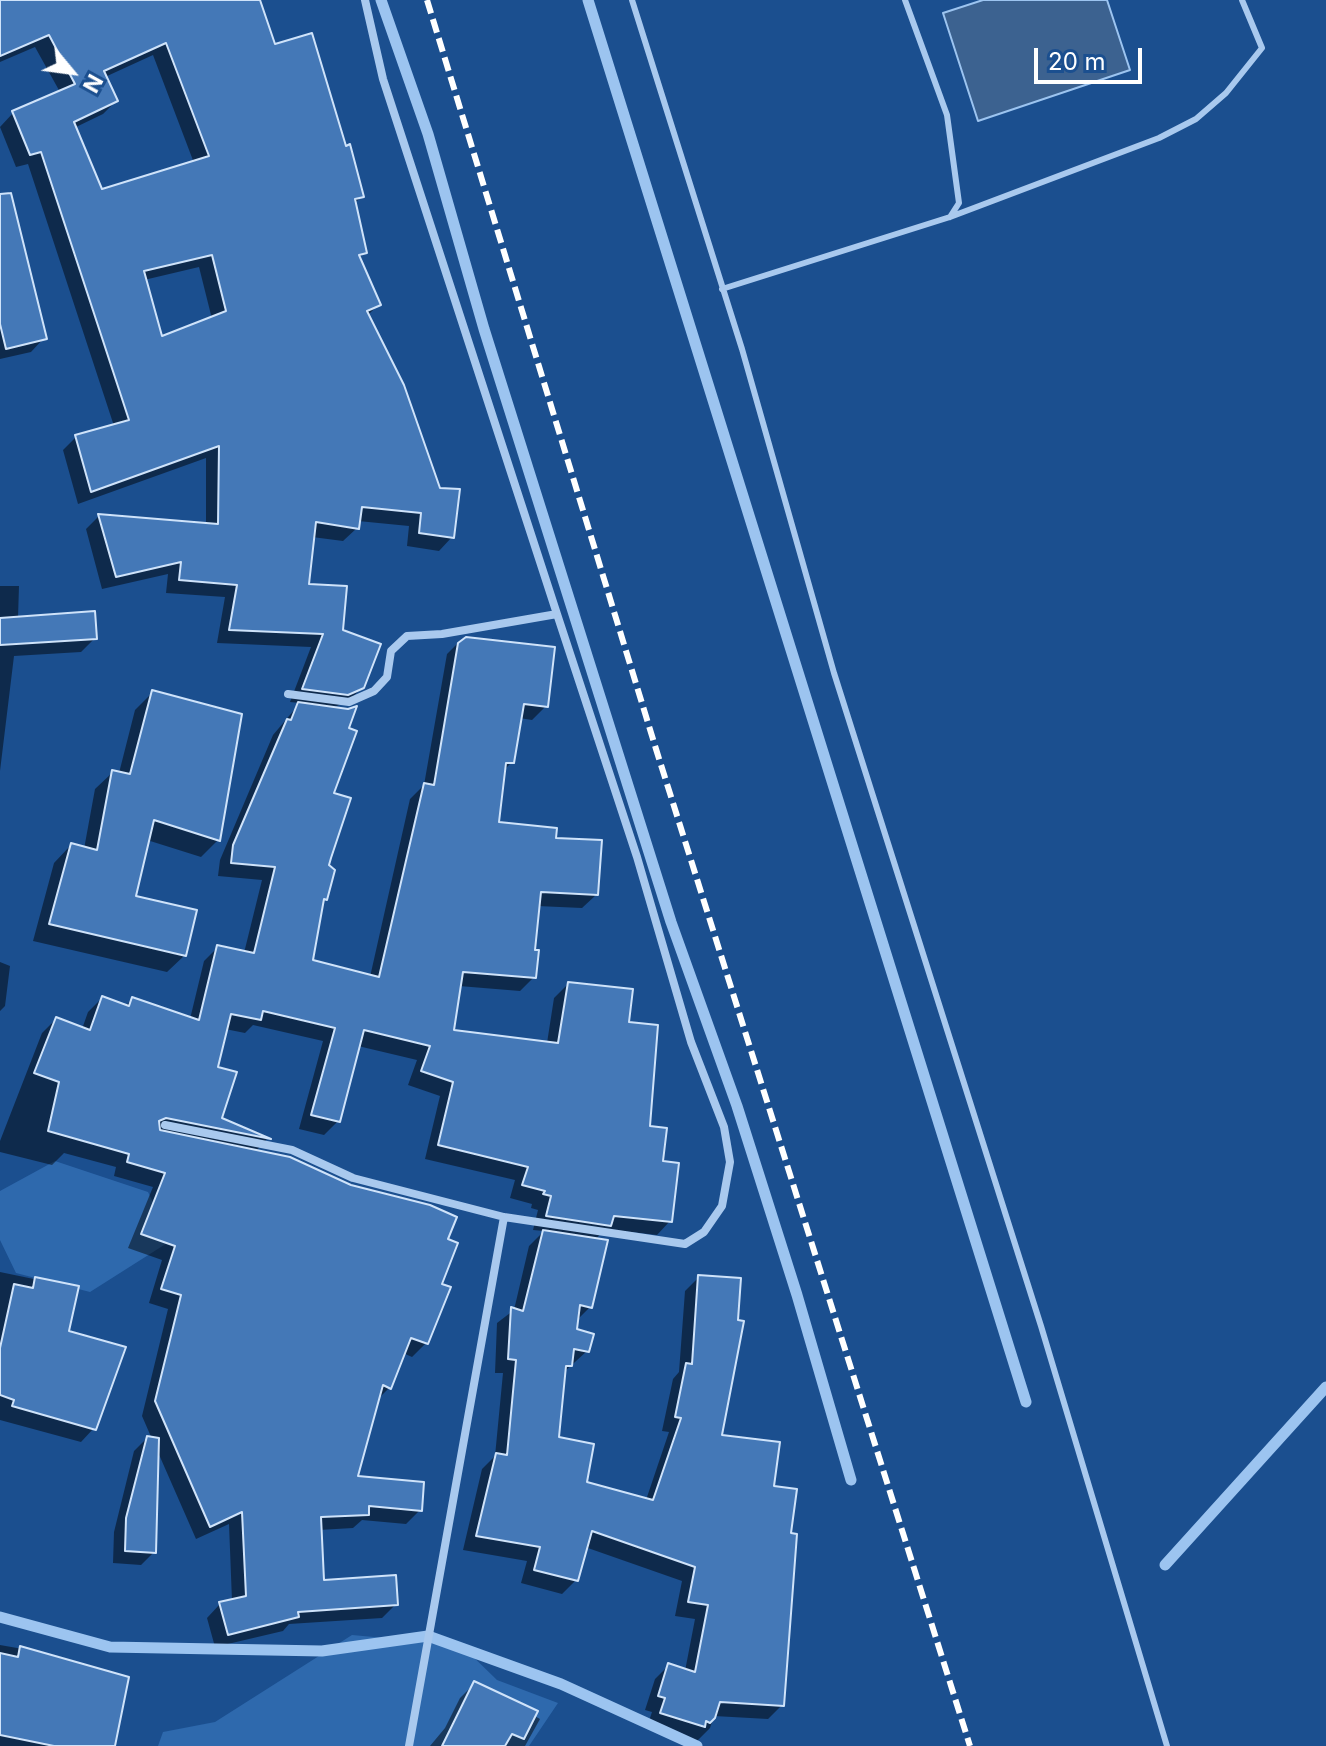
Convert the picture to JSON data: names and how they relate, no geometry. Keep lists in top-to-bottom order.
{
  "scale_bar": "20 m",
  "north": "bottom right"
}
